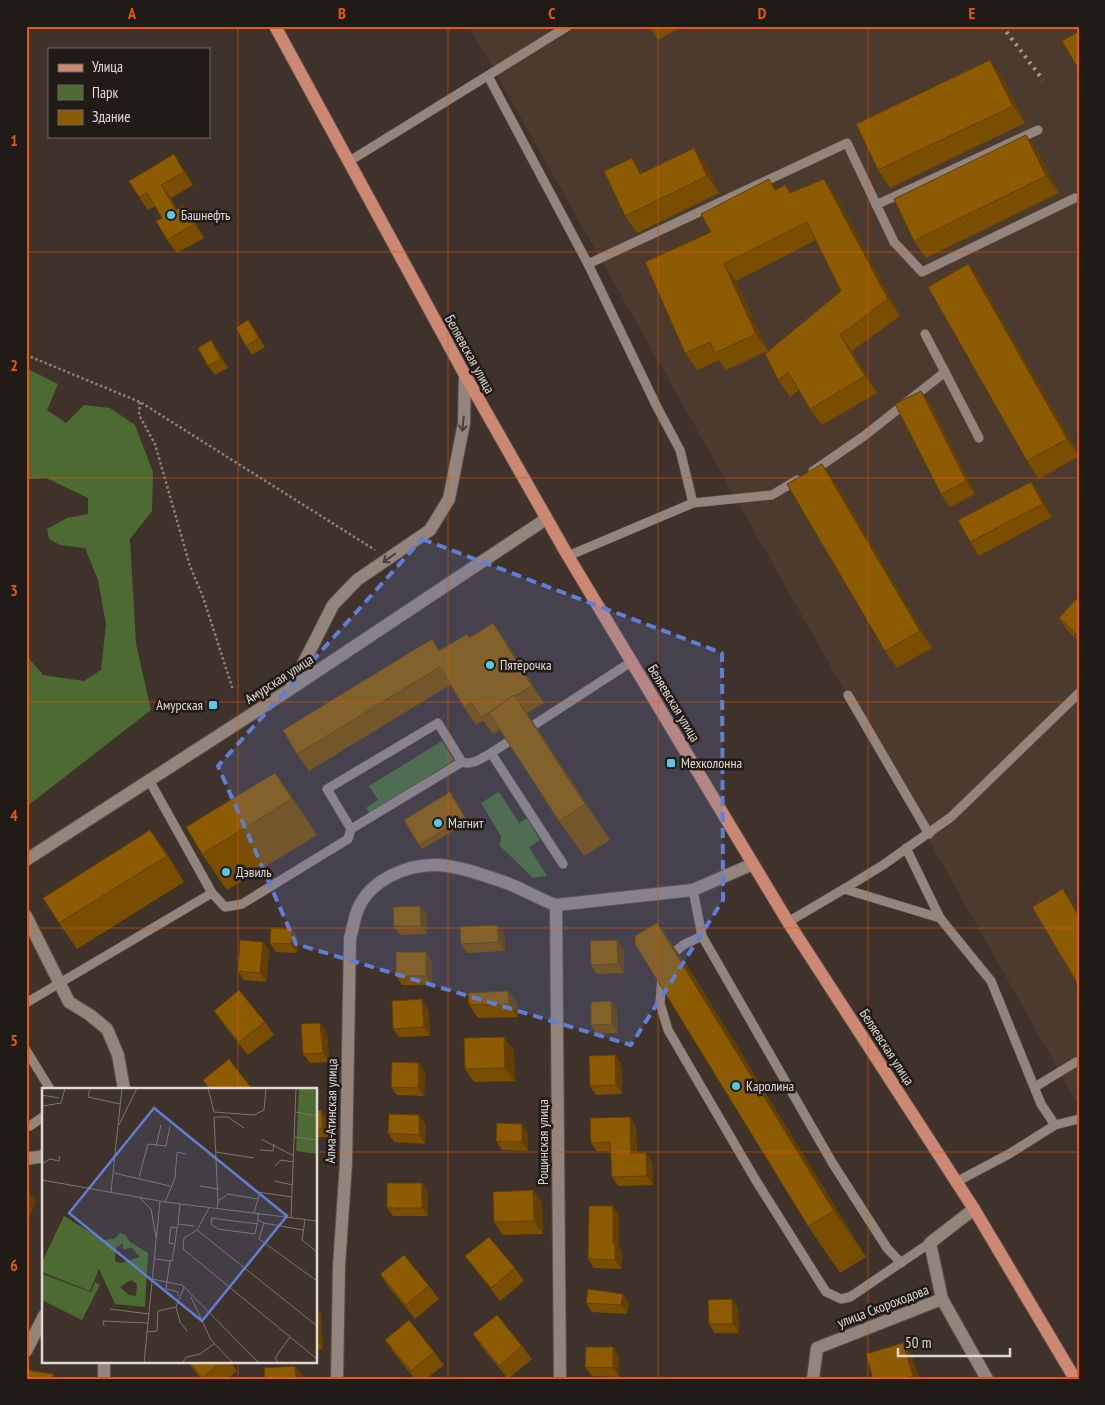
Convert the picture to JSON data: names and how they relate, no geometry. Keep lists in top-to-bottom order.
{
  "streets": {
    "main road": ["Беляевская улица"],
    "street": [
      "Амурская улица",
      "Алма-Атинская улица",
      "Рощинская улица",
      "улица Скороходова"
    ]
  },
  "crossings": [
    ["Беляевская улица", "Амурская улица"],
    ["Алма-Атинская улица", "Рощинская улица"]
  ],
  "places": {
    "other": [
      "Башнефть",
      "Пятёрочка",
      "Магнит",
      "Дэвиль",
      "Каролина"
    ],
    "transit": ["Амурская", "Мехколонна"]
  },
  "legend": ["Улица", "Парк", "Здание"],
  "scale_bar": "50 m",
  "grid": {
    "columns": [
      "A",
      "B",
      "C",
      "D",
      "E"
    ],
    "rows": [
      "1",
      "2",
      "3",
      "4",
      "5",
      "6"
    ]
  }
}
